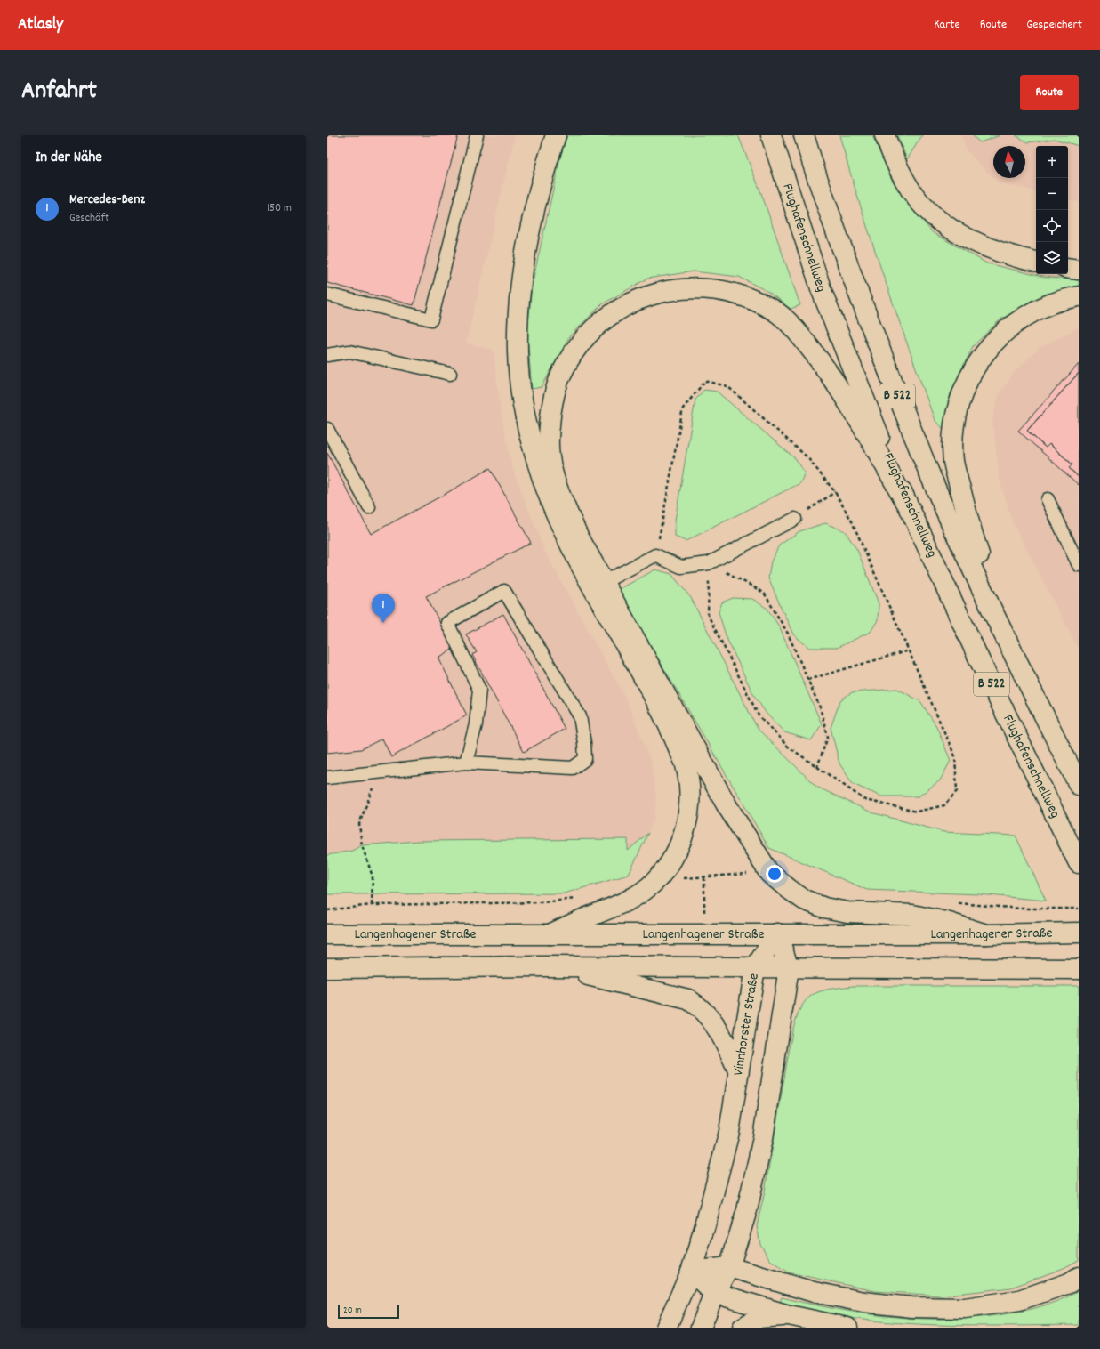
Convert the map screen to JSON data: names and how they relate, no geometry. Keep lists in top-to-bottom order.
{
  "streets": {
    "main road": [
      "Flughafenschnellweg",
      "B 522",
      "Langenhagener Straße",
      "Vinnhorster Straße"
    ]
  },
  "crossings": [
    ["Langenhagener Straße", "Vinnhorster Straße"]
  ],
  "scale_bar": "20 m",
  "north": "top",
  "page": {
    "header": "Atlasly",
    "nav": ["Karte", "Route", "Gespeichert"],
    "title": "Anfahrt",
    "buttons": "Route",
    "heading": "In der Nähe",
    "map_buttons": ["+", "−"],
    "list": [
      {
        "mark": "1",
        "name": "Mercedes-Benz",
        "note": "Geschäft",
        "value": "150 m"
      }
    ],
    "pins": "1",
    "scale": "20 m"
  }
}
